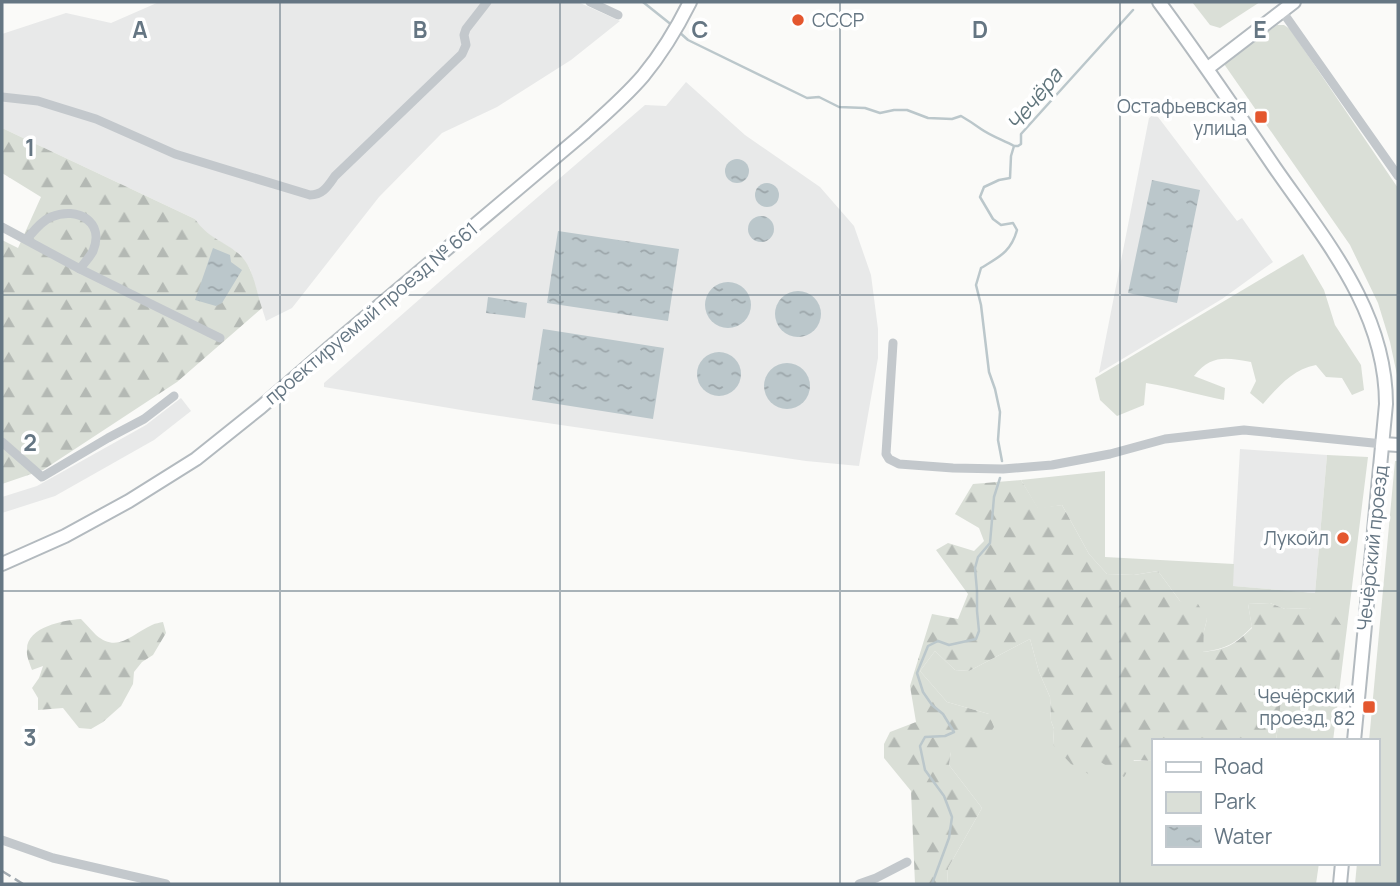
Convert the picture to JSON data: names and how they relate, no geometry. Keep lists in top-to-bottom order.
{
  "streets": {
    "main road": ["проектируемый проезд № 661", "Чечёрский проезд"]
  },
  "water": ["Чечёра"],
  "places": {
    "other": ["СССР", "Лукойл"],
    "transit": ["Остафьевская улица", "Чечёрский проезд, 82"]
  },
  "legend": ["Road", "Park", "Water"],
  "grid": {
    "columns": [
      "A",
      "B",
      "C",
      "D",
      "E"
    ],
    "rows": ["1", "2", "3"]
  }
}
